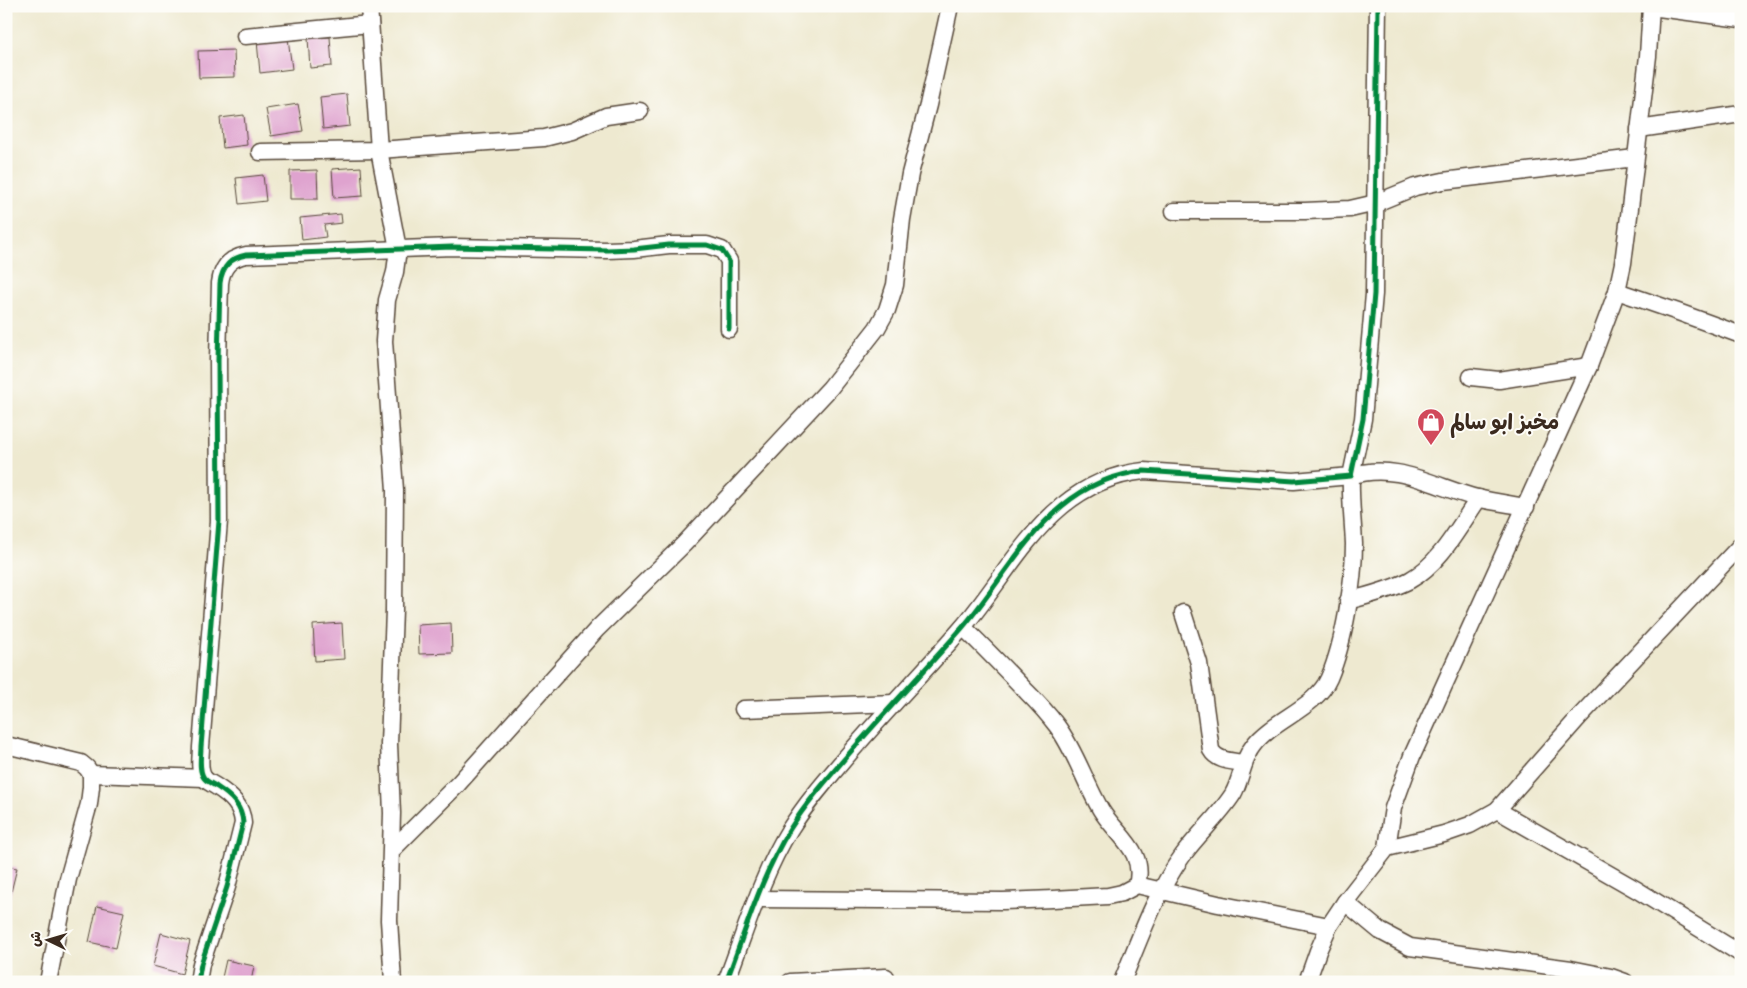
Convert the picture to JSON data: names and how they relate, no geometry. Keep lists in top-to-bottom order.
{
  "places": {
    "shop": ["مخبز ابو سالم"]
  },
  "north": "left"
}
